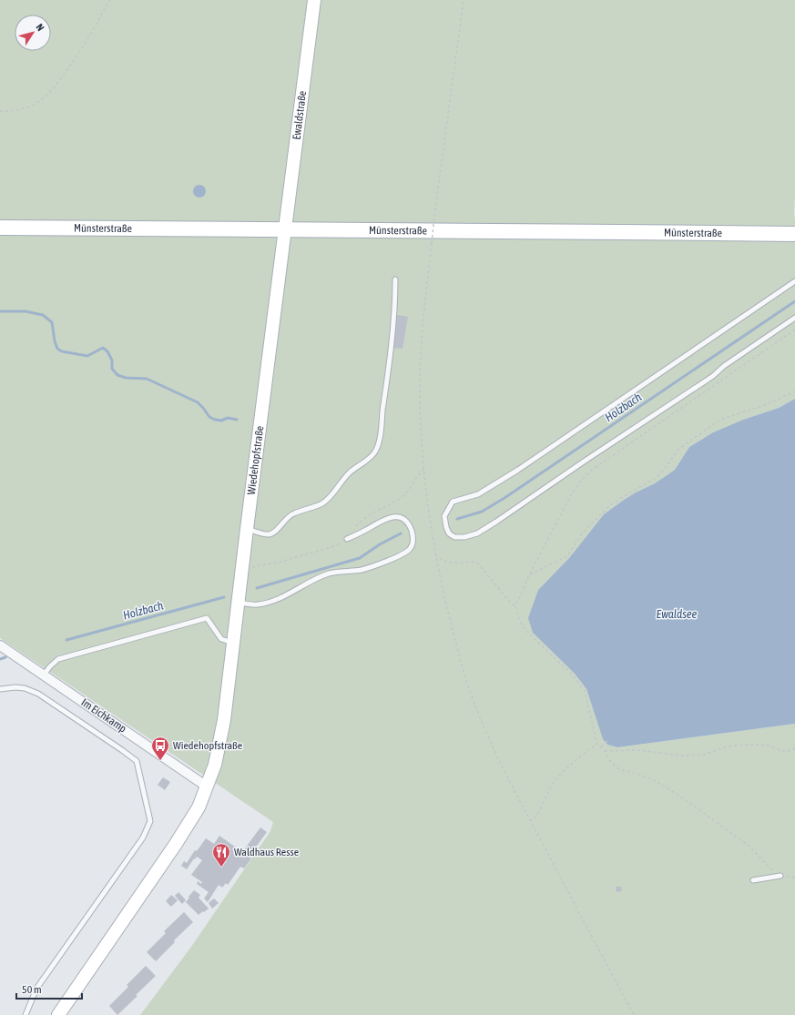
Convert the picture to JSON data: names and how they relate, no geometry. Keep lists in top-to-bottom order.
{
  "streets": {
    "main road": ["Ewaldstraße", "Münsterstraße", "Wiedehopfstraße"],
    "street": ["Im Eichkamp"]
  },
  "crossings": [
    ["Ewaldstraße", "Münsterstraße"],
    ["Ewaldstraße", "Wiedehopfstraße"],
    ["Münsterstraße", "Wiedehopfstraße"],
    ["Wiedehopfstraße", "Im Eichkamp"]
  ],
  "water": ["Holzbach", "Ewaldsee"],
  "places": {
    "bus stop": ["Wiedehopfstraße"],
    "restaurant": ["Waldhaus Resse"]
  },
  "scale_bar": "50 m",
  "north": "top right"
}
